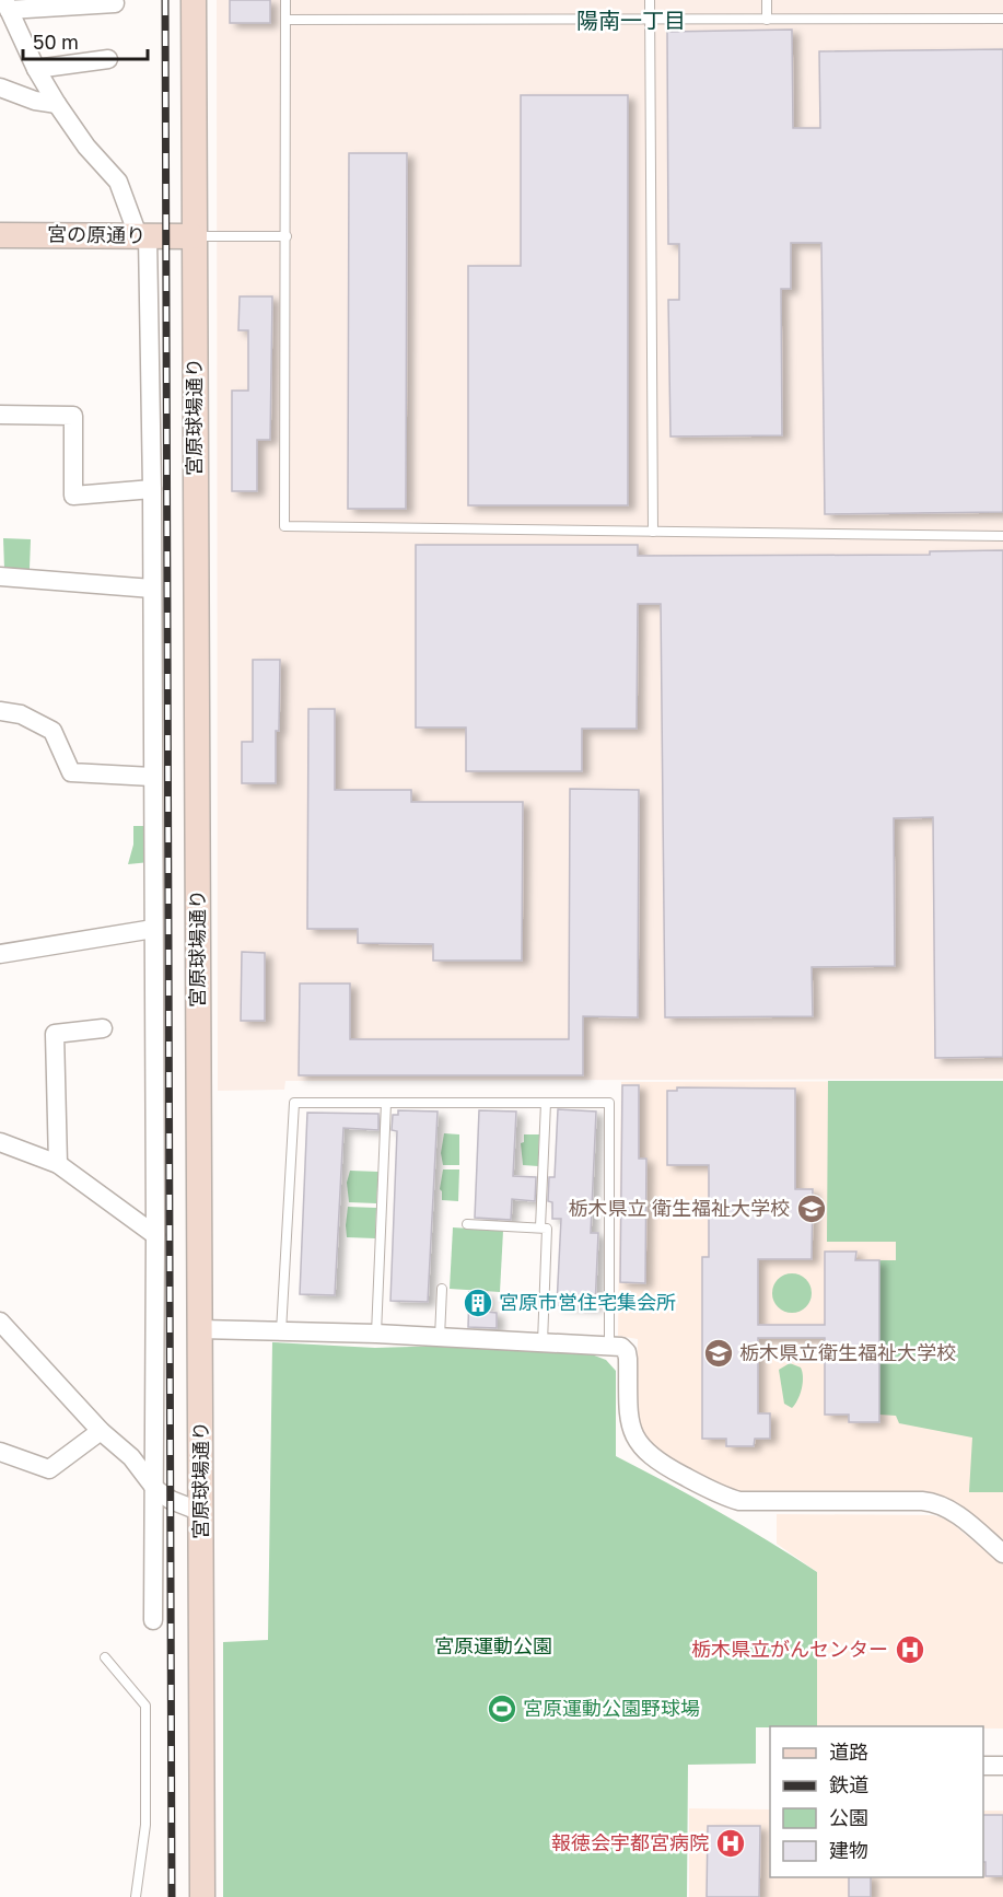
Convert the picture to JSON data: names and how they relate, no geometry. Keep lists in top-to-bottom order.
{
  "streets": {
    "street": ["宮の原通り", "宮原球場通り"]
  },
  "crossings": [
    ["宮の原通り", "宮原球場通り"]
  ],
  "districts": ["陽南一丁目"],
  "parks": ["宮原運動公園"],
  "places": {
    "school or university": ["栃木県立 衛生福祉大学校", "栃木県立衛生福祉大学校"],
    "building": ["宮原市営住宅集会所"],
    "hospital": ["栃木県立がんセンター", "報徳会宇都宮病院"],
    "sports": ["宮原運動公園野球場"]
  },
  "legend": [
    "道路",
    "鉄道",
    "公園",
    "建物"
  ],
  "scale_bar": "50 m"
}
